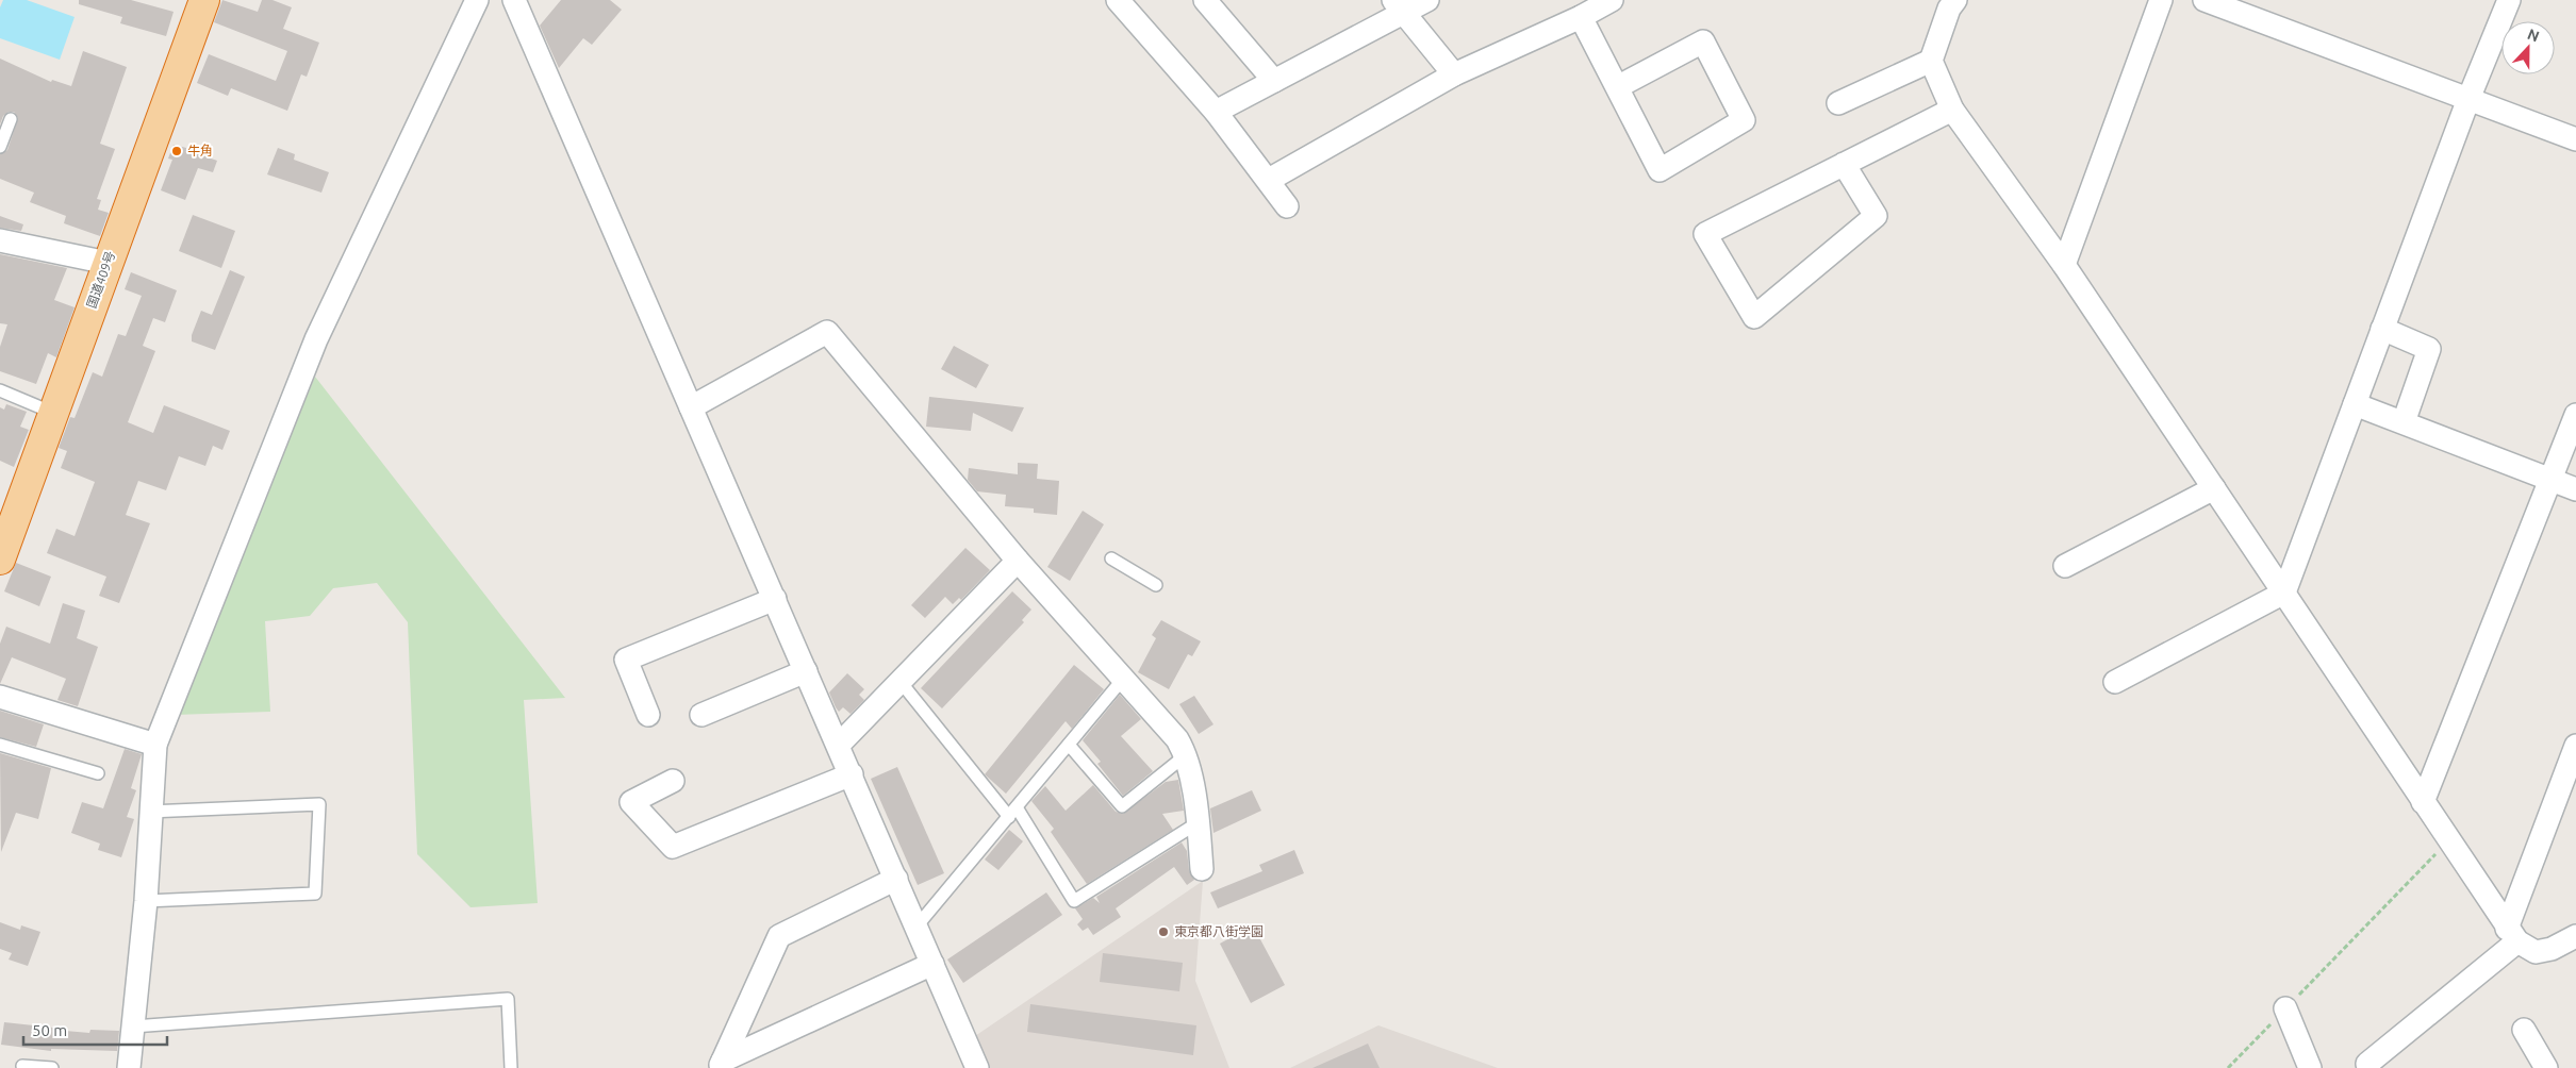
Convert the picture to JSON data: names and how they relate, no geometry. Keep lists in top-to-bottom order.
{
  "streets": {
    "highway": ["国道409号"]
  },
  "places": ["牛角", "東京都八街学園"],
  "scale_bar": "50 m",
  "north": "top"
}
